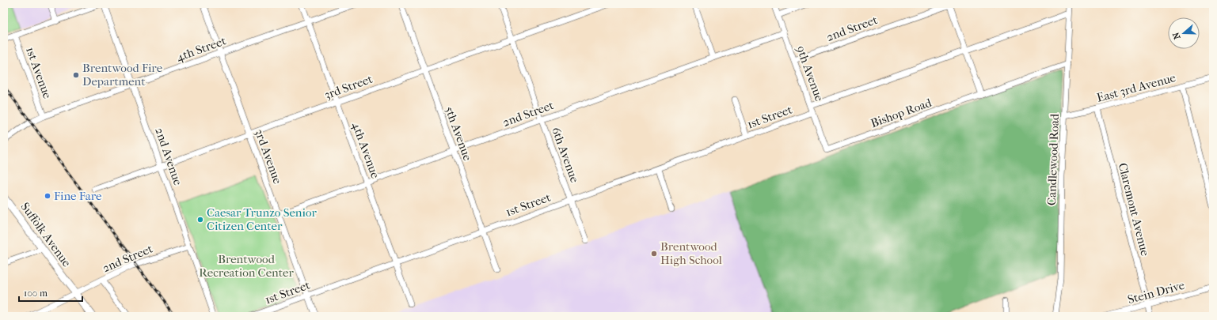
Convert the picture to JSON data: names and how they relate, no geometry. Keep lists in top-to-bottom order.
{
  "streets": {
    "main road": ["Suffolk Avenue"],
    "street": [
      "2nd Street",
      "4th Street",
      "1st Avenue",
      "9th Avenue",
      "3rd Street",
      "East 3rd Avenue",
      "Bishop Road",
      "1st Street",
      "5th Avenue",
      "4th Avenue",
      "6th Avenue",
      "2nd Avenue",
      "3rd Avenue",
      "Candlewood Road",
      "Claremont Avenue",
      "Stein Drive"
    ]
  },
  "crossings": [
    ["2nd Street", "9th Avenue"],
    ["2nd Street", "5th Avenue"],
    ["2nd Street", "4th Avenue"],
    ["2nd Street", "6th Avenue"],
    ["2nd Street", "2nd Avenue"],
    ["2nd Street", "3rd Avenue"],
    ["2nd Street", "Suffolk Avenue"],
    ["4th Street", "1st Avenue"],
    ["4th Street", "4th Avenue"],
    ["4th Street", "2nd Avenue"],
    ["4th Street", "3rd Avenue"],
    ["9th Avenue", "Bishop Road"],
    ["9th Avenue", "1st Street"],
    ["3rd Street", "5th Avenue"],
    ["3rd Street", "4th Avenue"],
    ["3rd Street", "6th Avenue"],
    ["3rd Street", "2nd Avenue"],
    ["3rd Street", "3rd Avenue"],
    ["East 3rd Avenue", "Candlewood Road"],
    ["East 3rd Avenue", "Claremont Avenue"],
    ["Bishop Road", "Candlewood Road"],
    ["1st Street", "5th Avenue"],
    ["1st Street", "4th Avenue"],
    ["1st Street", "6th Avenue"],
    ["1st Street", "3rd Avenue"],
    ["Claremont Avenue", "Stein Drive"]
  ],
  "parks": ["Brentwood Recreation Center"],
  "places": [
    "Brentwood Fire Department",
    "Fine Fare",
    "Caesar Trunzo Senior Citizen Center",
    "Brentwood High School"
  ],
  "scale_bar": "100 m",
  "north": "left"
}
